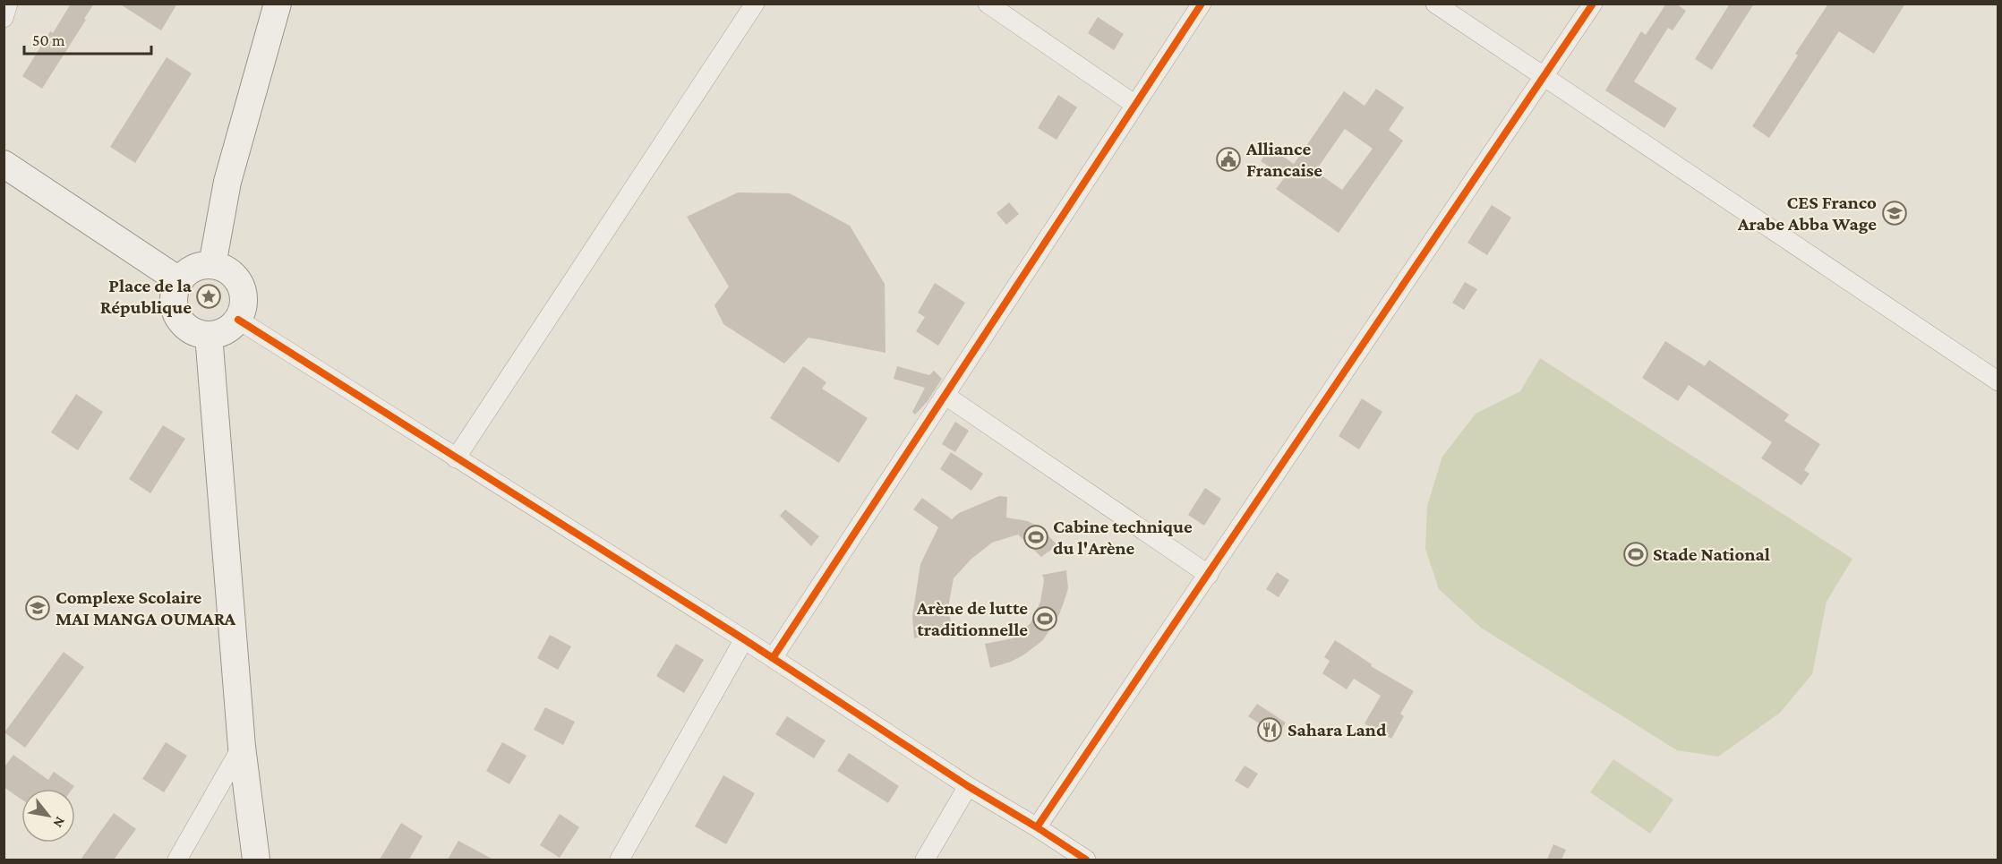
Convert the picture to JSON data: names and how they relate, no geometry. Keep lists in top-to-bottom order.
{
  "places": {
    "public building": ["Alliance Francaise"],
    "school or university": ["CES Franco Arabe Abba Wage", "Complexe Scolaire MAI MANGA OUMARA"],
    "place": ["Place de la République"],
    "sports": ["Cabine technique du l'Arène", "Stade National", "Arène de lutte traditionnelle"],
    "restaurant": ["Sahara Land"]
  },
  "scale_bar": "50 m",
  "north": "bottom right"
}
